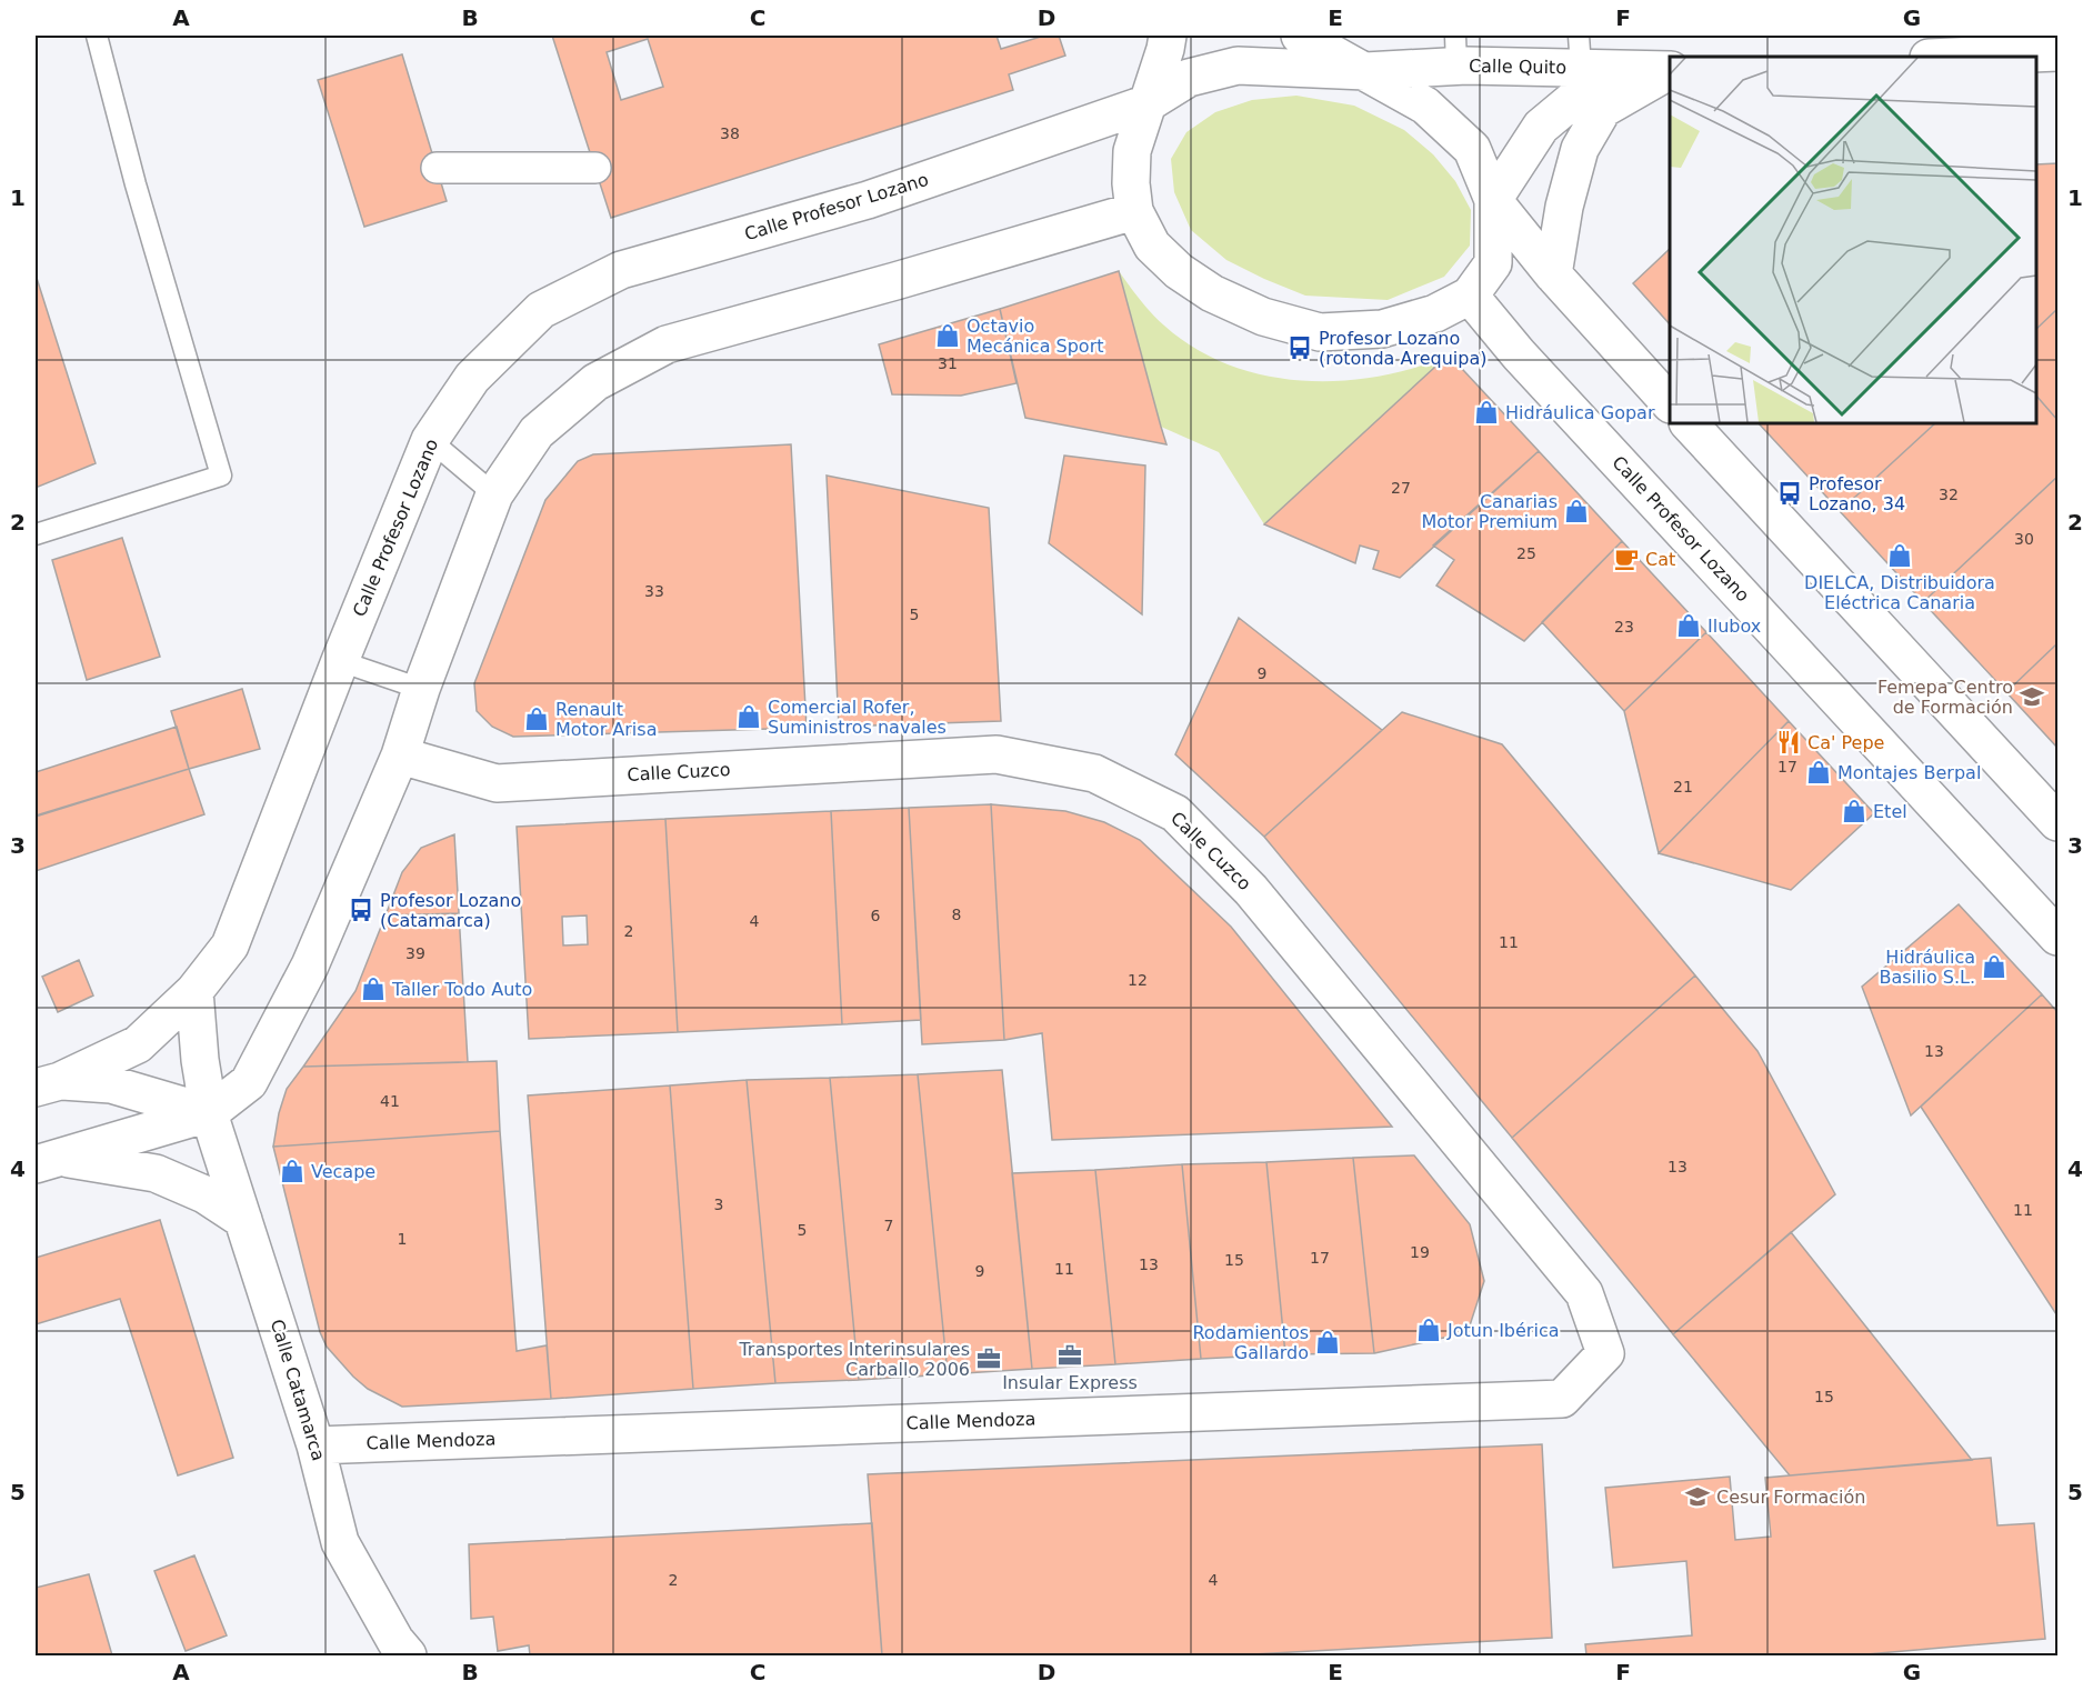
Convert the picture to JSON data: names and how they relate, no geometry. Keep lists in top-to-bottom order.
{
  "streets": {
    "street": [
      "Calle Quito",
      "Calle Profesor Lozano",
      "Calle Cuzco",
      "Calle Catamarca",
      "Calle Mendoza"
    ]
  },
  "crossings": [
    ["Calle Quito", "Calle Profesor Lozano"],
    ["Calle Profesor Lozano", "Calle Catamarca"],
    ["Calle Cuzco", "Calle Mendoza"],
    ["Calle Catamarca", "Calle Mendoza"]
  ],
  "places": {
    "shop": [
      "Octavio Mecánica Sport",
      "Hidráulica Gopar",
      "Canarias Motor Premium",
      "DIELCA, Distribuidora Eléctrica Canaria",
      "Ilubox",
      "Comercial Rofer, Suministros navales",
      "Renault Motor Arisa",
      "Montajes Berpal",
      "Etel",
      "Hidráulica Basilio S.L.",
      "Taller Todo Auto",
      "Vecape",
      "Jotun Ibérica",
      "Rodamientos Gallardo"
    ],
    "bus stop": ["Profesor Lozano (rotonda Arequipa)", "Profesor Lozano, 34", "Profesor Lozano (Catamarca)"],
    "cafe": ["Cat"],
    "school or university": ["Femepa Centro de Formación", "Cesur Formación"],
    "restaurant": ["Ca' Pepe"],
    "office": ["Insular Express", "Transportes Interinsulares Carballo 2006"]
  },
  "house_numbers": [
    "38",
    "31",
    "27",
    "32",
    "30",
    "25",
    "33",
    "5",
    "23",
    "9",
    "17",
    "21",
    "8",
    "6",
    "4",
    "2",
    "11",
    "39",
    "12",
    "13",
    "41",
    "13",
    "3",
    "11",
    "7",
    "5",
    "1",
    "19",
    "17",
    "15",
    "13",
    "11",
    "9",
    "15",
    "2",
    "4"
  ],
  "grid": {
    "columns": [
      "A",
      "B",
      "C",
      "D",
      "E",
      "F",
      "G"
    ],
    "rows": [
      "1",
      "2",
      "3",
      "4",
      "5"
    ]
  }
}
